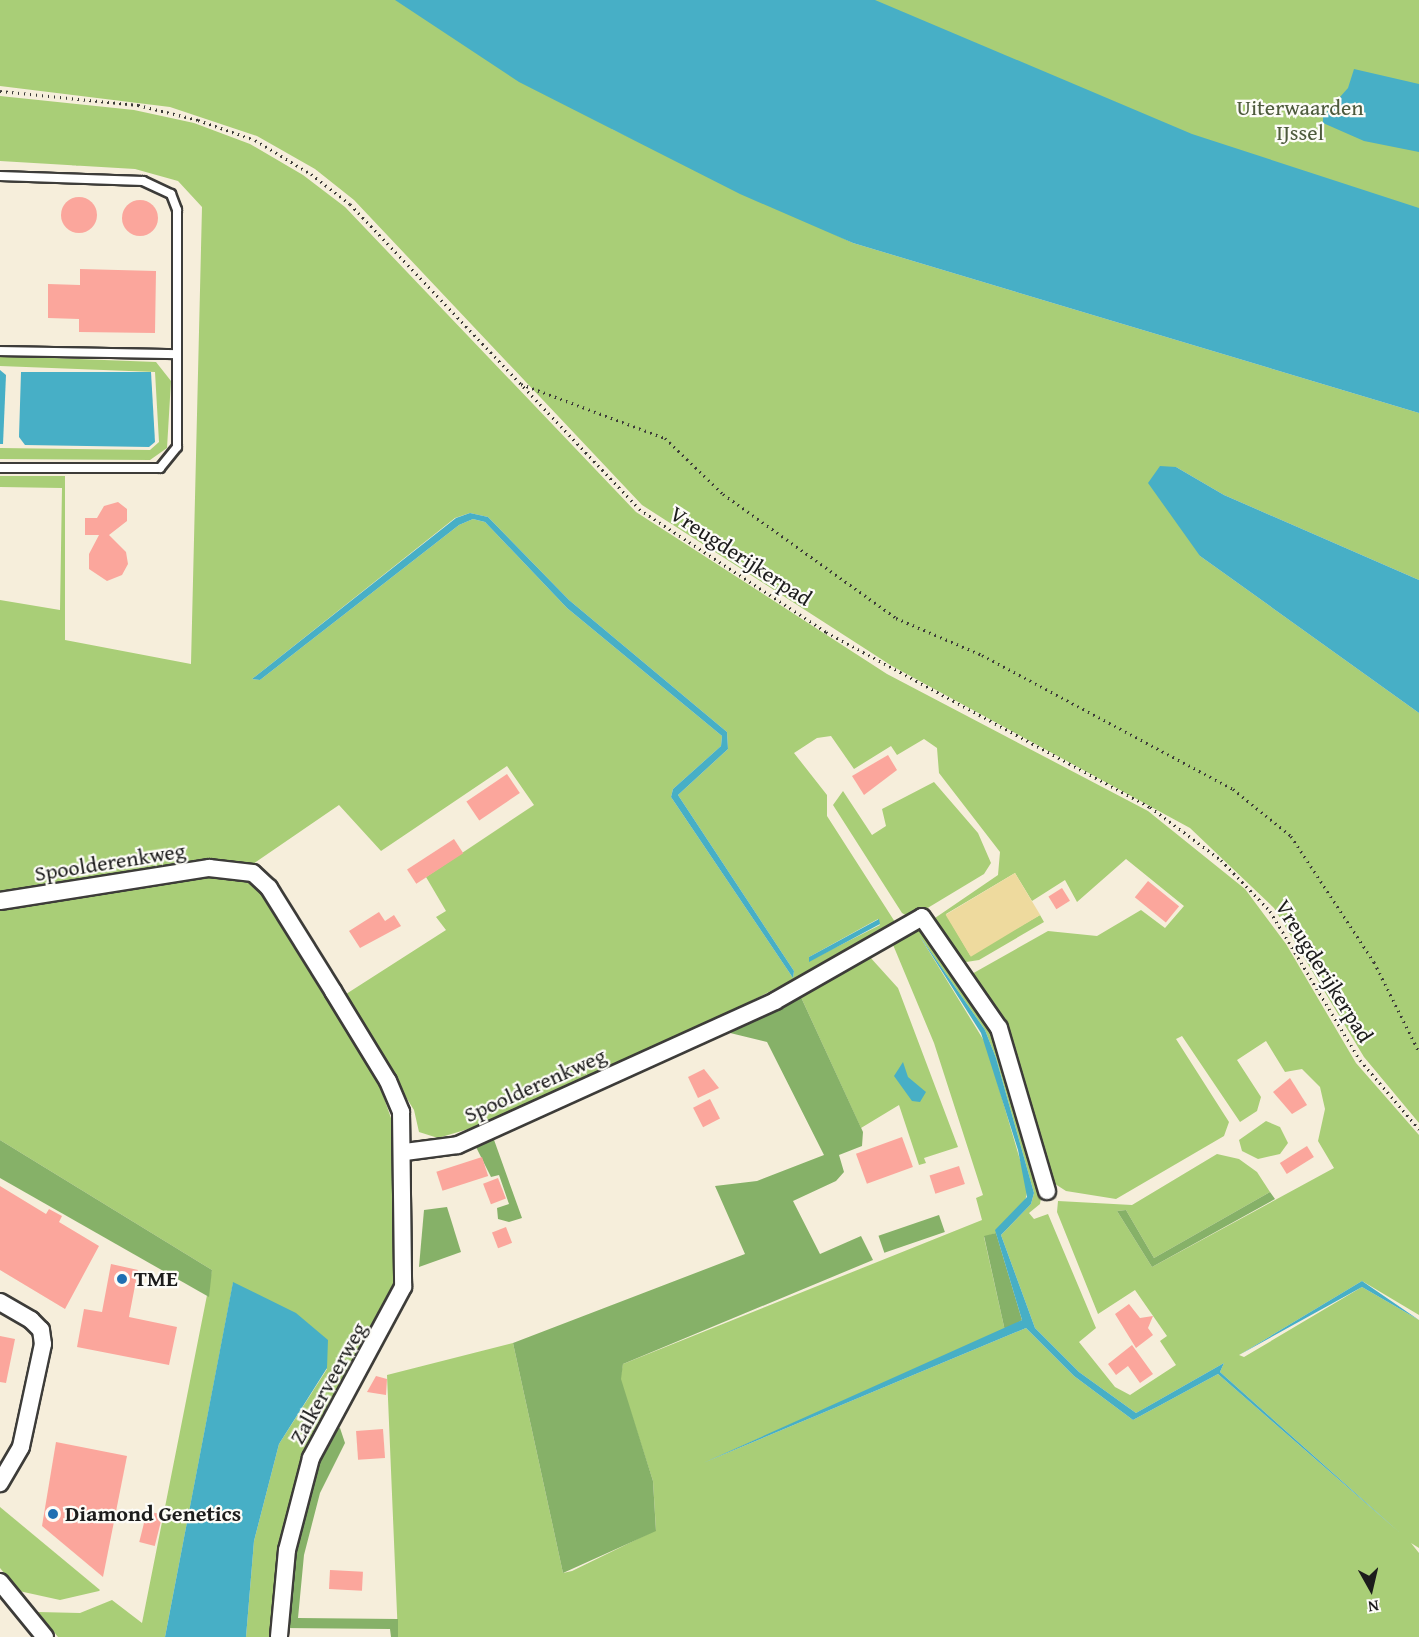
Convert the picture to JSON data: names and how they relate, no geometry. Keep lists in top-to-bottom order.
{
  "streets": {
    "street": ["Spoolderenkweg", "Zalkerveerweg"],
    "path": ["Vreugderijkerpad"]
  },
  "crossings": [
    ["Spoolderenkweg", "Zalkerveerweg"]
  ],
  "parks": ["Uiterwaarden IJssel"],
  "places": ["TME", "Diamond Genetics"],
  "north": "bottom"
}
